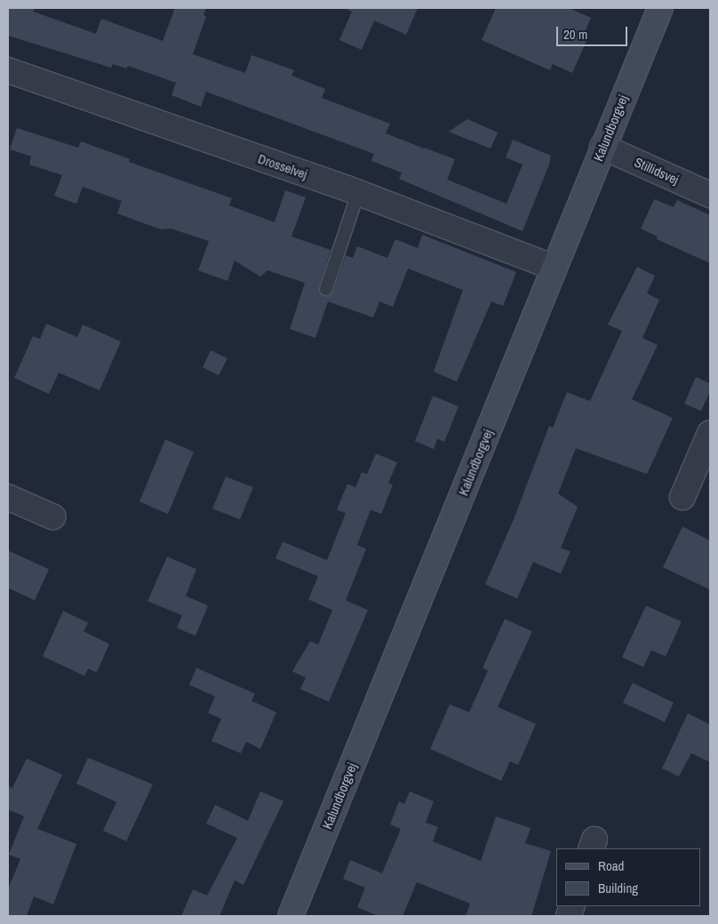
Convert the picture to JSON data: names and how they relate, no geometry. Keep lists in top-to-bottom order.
{
  "streets": {
    "street": ["Kalundborgvej", "Drosselvej", "Stillidsvej"]
  },
  "crossings": [
    ["Kalundborgvej", "Drosselvej"],
    ["Kalundborgvej", "Stillidsvej"]
  ],
  "legend": ["Road", "Building"],
  "scale_bar": "20 m"
}
